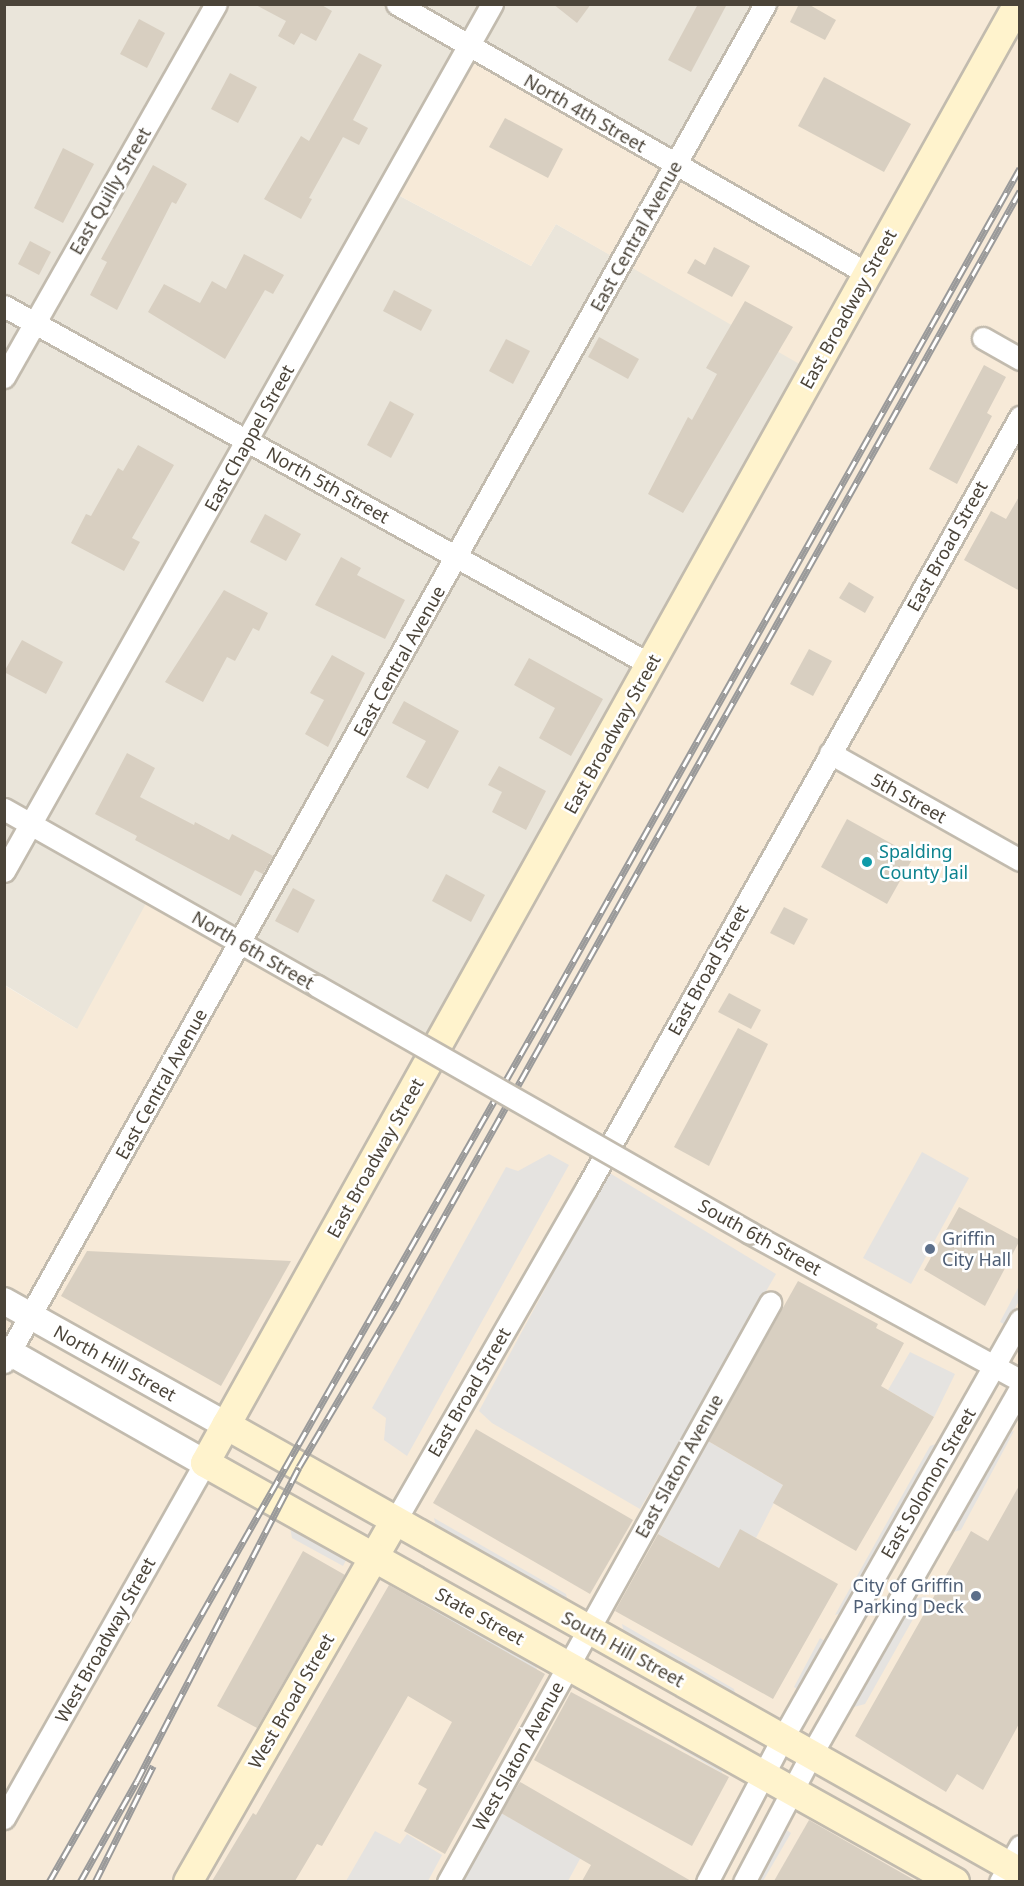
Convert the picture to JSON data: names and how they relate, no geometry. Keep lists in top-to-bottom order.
{
  "streets": {
    "main road": [
      "East Broadway Street",
      "State Street",
      "South Hill Street",
      "West Broad Street"
    ],
    "street": [
      "North 4th Street",
      "East Quilly Street",
      "East Central Avenue",
      "East Chappel Street",
      "North 5th Street",
      "East Broad Street",
      "5th Street",
      "North 6th Street",
      "South 6th Street",
      "North Hill Street",
      "East Slaton Avenue",
      "East Solomon Street",
      "West Broadway Street",
      "West Slaton Avenue"
    ]
  },
  "crossings": [
    ["North 4th Street", "East Central Avenue"],
    ["North 4th Street", "East Broadway Street"],
    ["North 4th Street", "East Chappel Street"],
    ["East Quilly Street", "North 5th Street"],
    ["East Central Avenue", "North 5th Street"],
    ["East Central Avenue", "North 6th Street"],
    ["East Central Avenue", "North Hill Street"],
    ["East Central Avenue", "State Street"],
    ["East Broadway Street", "North 5th Street"],
    ["East Broadway Street", "North Hill Street"],
    ["East Broadway Street", "State Street"],
    ["East Broadway Street", "West Broadway Street"],
    ["East Broadway Street", "South Hill Street"],
    ["East Chappel Street", "North 5th Street"],
    ["East Chappel Street", "North 6th Street"],
    ["East Broad Street", "5th Street"],
    ["East Broad Street", "South Hill Street"],
    ["East Broad Street", "West Broad Street"],
    ["North 6th Street", "South 6th Street"],
    ["South 6th Street", "East Solomon Street"],
    ["North Hill Street", "South Hill Street"],
    ["East Slaton Avenue", "South Hill Street"],
    ["East Slaton Avenue", "West Slaton Avenue"],
    ["East Solomon Street", "State Street"],
    ["East Solomon Street", "South Hill Street"],
    ["State Street", "West Broadway Street"],
    ["State Street", "West Broad Street"],
    ["State Street", "West Slaton Avenue"],
    ["South Hill Street", "West Broad Street"],
    ["South Hill Street", "West Slaton Avenue"]
  ],
  "places": ["Spalding County Jail", "Griffin City Hall", "City of Griffin Parking Deck"]
}
